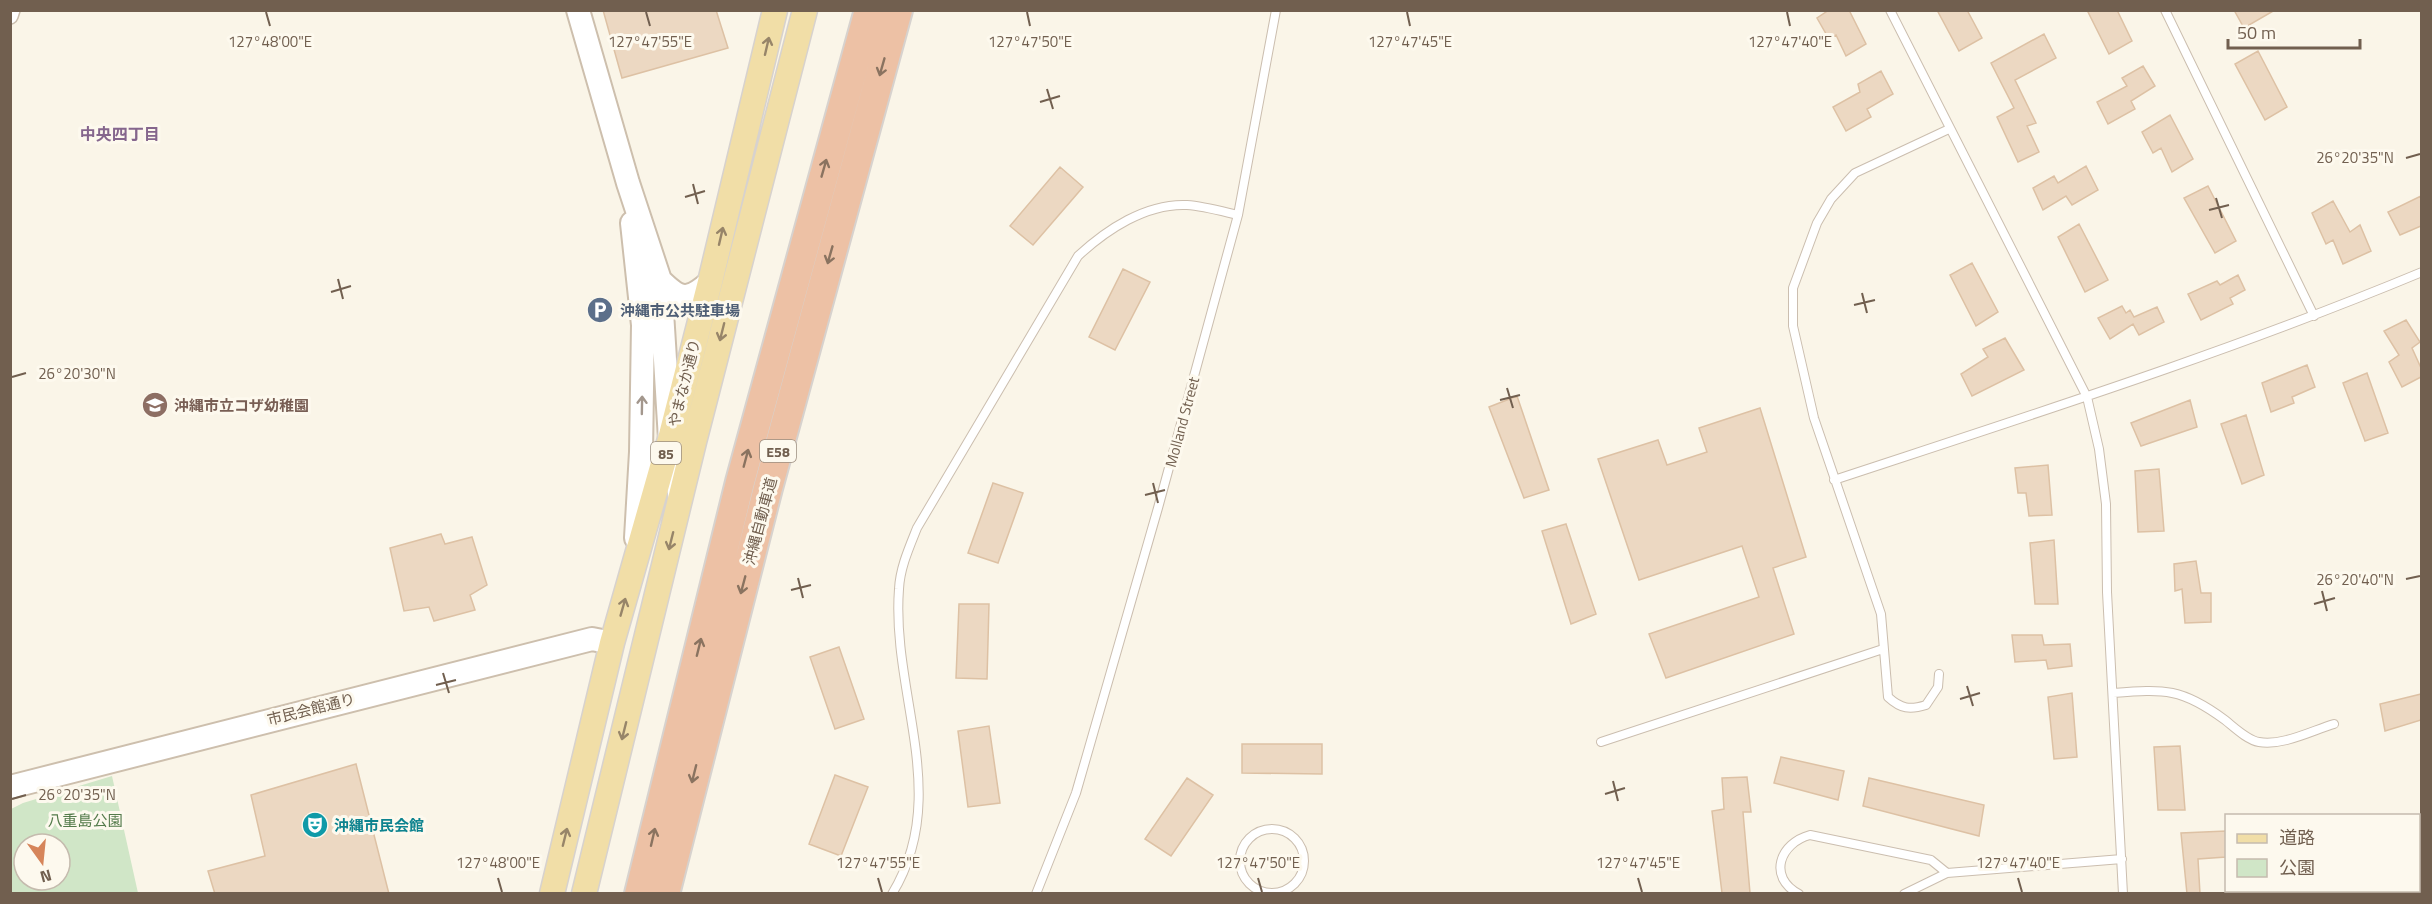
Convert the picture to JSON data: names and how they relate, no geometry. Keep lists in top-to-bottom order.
{
  "streets": {
    "highway": ["E58", "沖縄自動車道"],
    "main road": ["やまなか通り", "85"],
    "street": ["市民会館通り"],
    "lane": ["Molland Street"]
  },
  "crossings": [
    ["やまなか通り", "市民会館通り"]
  ],
  "districts": ["中央四丁目"],
  "parks": ["八重島公園"],
  "places": {
    "parking": ["沖縄市公共駐車場"],
    "school or university": ["沖縄市立コザ幼稚園"],
    "theatre": ["沖縄市民会館"]
  },
  "legend": ["道路", "公園"],
  "scale_bar": "50 m",
  "north": "bottom",
  "coordinates": [
    "127°48'00\"E",
    "127°47'55\"E",
    "127°47'50\"E",
    "127°47'45\"E",
    "127°47'40\"E",
    "26°20'35\"N",
    "26°20'30\"N",
    "26°20'40\"N"
  ]
}
